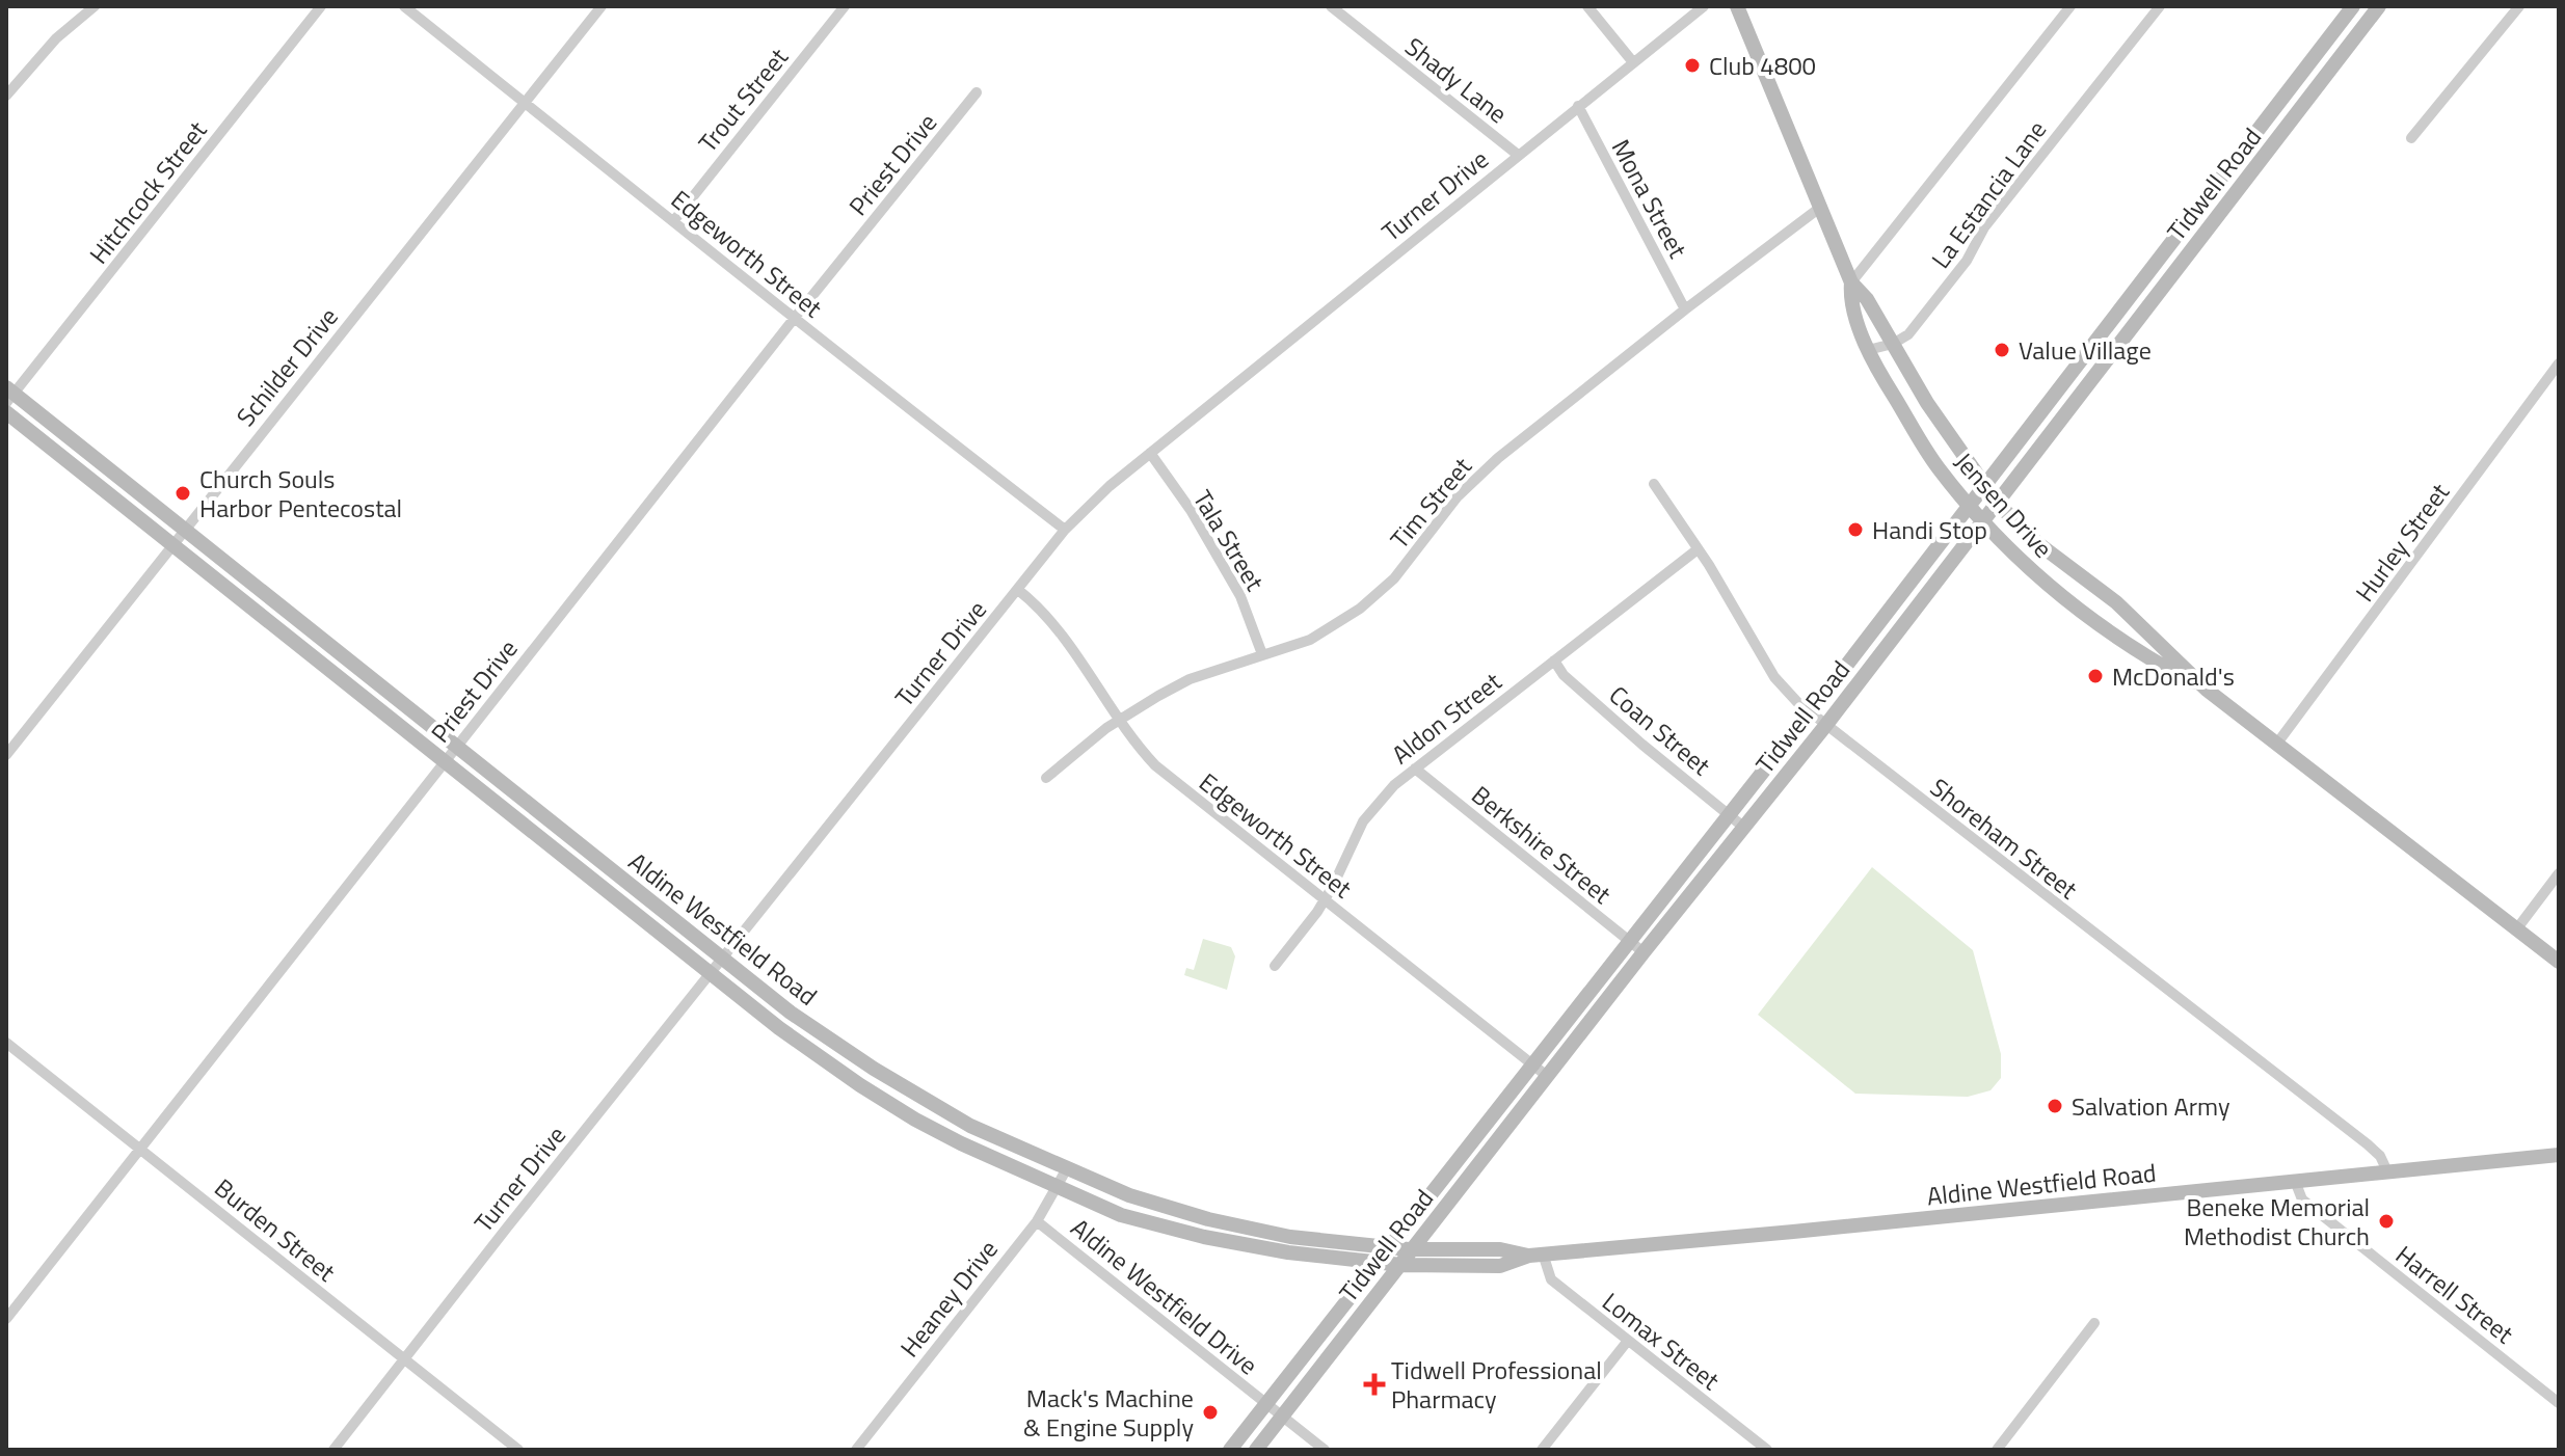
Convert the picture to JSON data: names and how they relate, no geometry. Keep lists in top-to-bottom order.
{
  "streets": {
    "main road": ["Tidwell Road", "Jensen Drive", "Aldine Westfield Road"],
    "street": [
      "Shady Lane",
      "Trout Street",
      "Priest Drive",
      "Hitchcock Street",
      "La Estancia Lane",
      "Turner Drive",
      "Mona Street",
      "Edgeworth Street",
      "Schilder Drive",
      "Tim Street",
      "Tala Street",
      "Hurley Street",
      "Aldon Street",
      "Coan Street",
      "Shoreham Street",
      "Berkshire Street",
      "Burden Street",
      "Harrell Street",
      "Aldine Westfield Drive",
      "Heaney Drive",
      "Lomax Street"
    ]
  },
  "crossings": [
    ["Shady Lane", "Turner Drive"],
    ["Trout Street", "Edgeworth Street"],
    ["Priest Drive", "Edgeworth Street"],
    ["Priest Drive", "Aldine Westfield Road"],
    ["Priest Drive", "Burden Street"],
    ["Tidwell Road", "Edgeworth Street"],
    ["Tidwell Road", "Jensen Drive"],
    ["Tidwell Road", "Coan Street"],
    ["Tidwell Road", "Shoreham Street"],
    ["Tidwell Road", "Berkshire Street"],
    ["Tidwell Road", "Aldine Westfield Road"],
    ["Tidwell Road", "Aldine Westfield Drive"],
    ["Hitchcock Street", "Aldine Westfield Road"],
    ["La Estancia Lane", "Jensen Drive"],
    ["Turner Drive", "Mona Street"],
    ["Turner Drive", "Edgeworth Street"],
    ["Turner Drive", "Tala Street"],
    ["Turner Drive", "Aldine Westfield Road"],
    ["Turner Drive", "Burden Street"],
    ["Mona Street", "Tim Street"],
    ["Edgeworth Street", "Schilder Drive"],
    ["Edgeworth Street", "Tim Street"],
    ["Edgeworth Street", "Aldon Street"],
    ["Schilder Drive", "Aldine Westfield Road"],
    ["Tim Street", "Jensen Drive"],
    ["Tim Street", "Tala Street"],
    ["Jensen Drive", "Hurley Street"],
    ["Aldon Street", "Coan Street"],
    ["Aldon Street", "Shoreham Street"],
    ["Aldon Street", "Berkshire Street"],
    ["Shoreham Street", "Aldine Westfield Road"],
    ["Aldine Westfield Road", "Harrell Street"],
    ["Aldine Westfield Road", "Heaney Drive"],
    ["Aldine Westfield Road", "Lomax Street"],
    ["Aldine Westfield Drive", "Heaney Drive"]
  ],
  "places": {
    "other": [
      "Club 4800",
      "Value Village",
      "Church Souls Harbor Pentecostal",
      "Handi Stop",
      "McDonald's",
      "Salvation Army",
      "Beneke Memorial Methodist Church",
      "Mack's Machine & Engine Supply"
    ],
    "health": ["Tidwell Professional Pharmacy"]
  }
}
